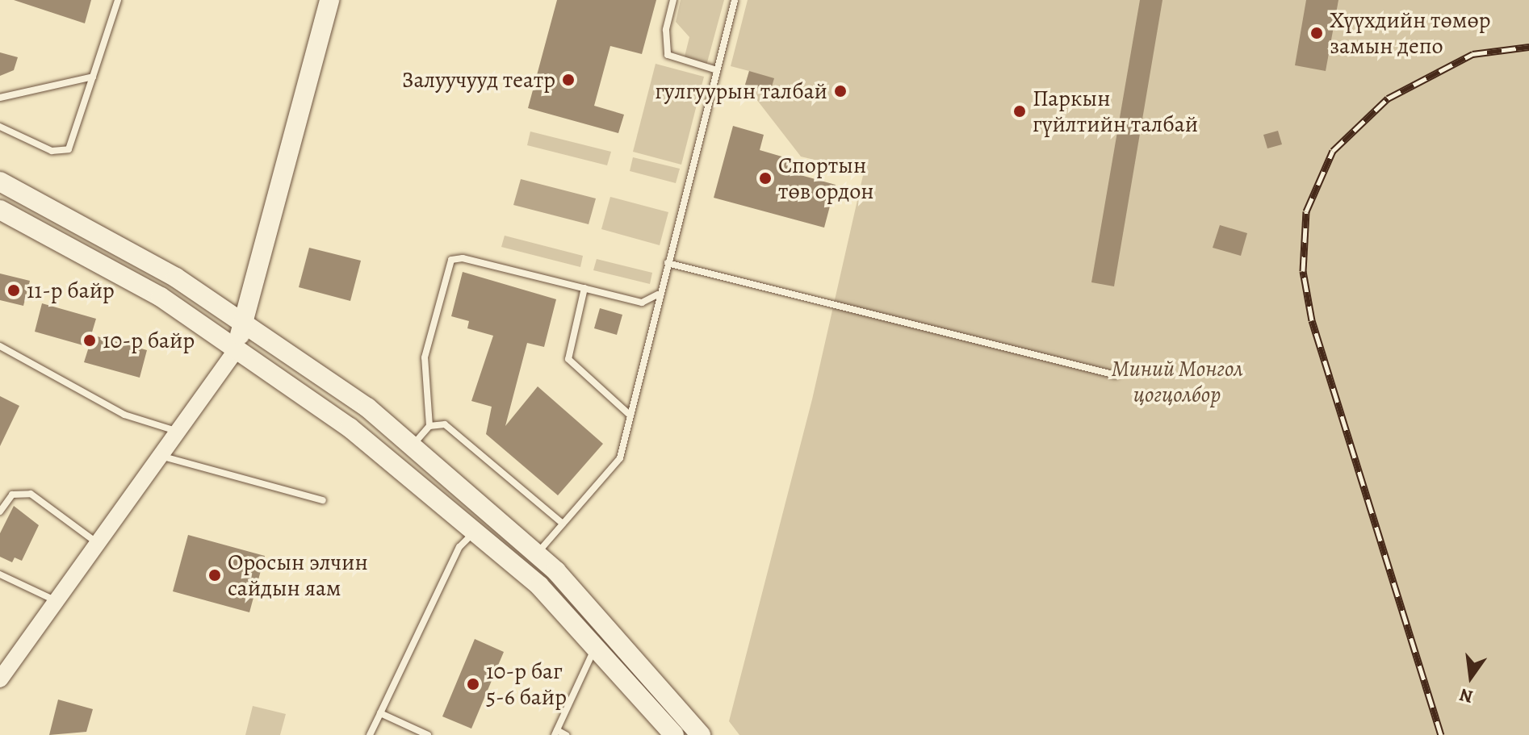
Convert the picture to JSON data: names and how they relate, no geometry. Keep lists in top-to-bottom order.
{
  "parks": ["Миний Монгол цогцолбор"],
  "places": [
    "Хүүхдийн төмөр замын депо",
    "Залуучууд театр",
    "гулгуурын талбай",
    "Паркын гүйлтийн талбай",
    "Спортын төв ордон",
    "11-р байр",
    "10-р байр",
    "Оросын элчин сайдын яам",
    "10-р баг 5-6 байр"
  ],
  "north": "bottom"
}
